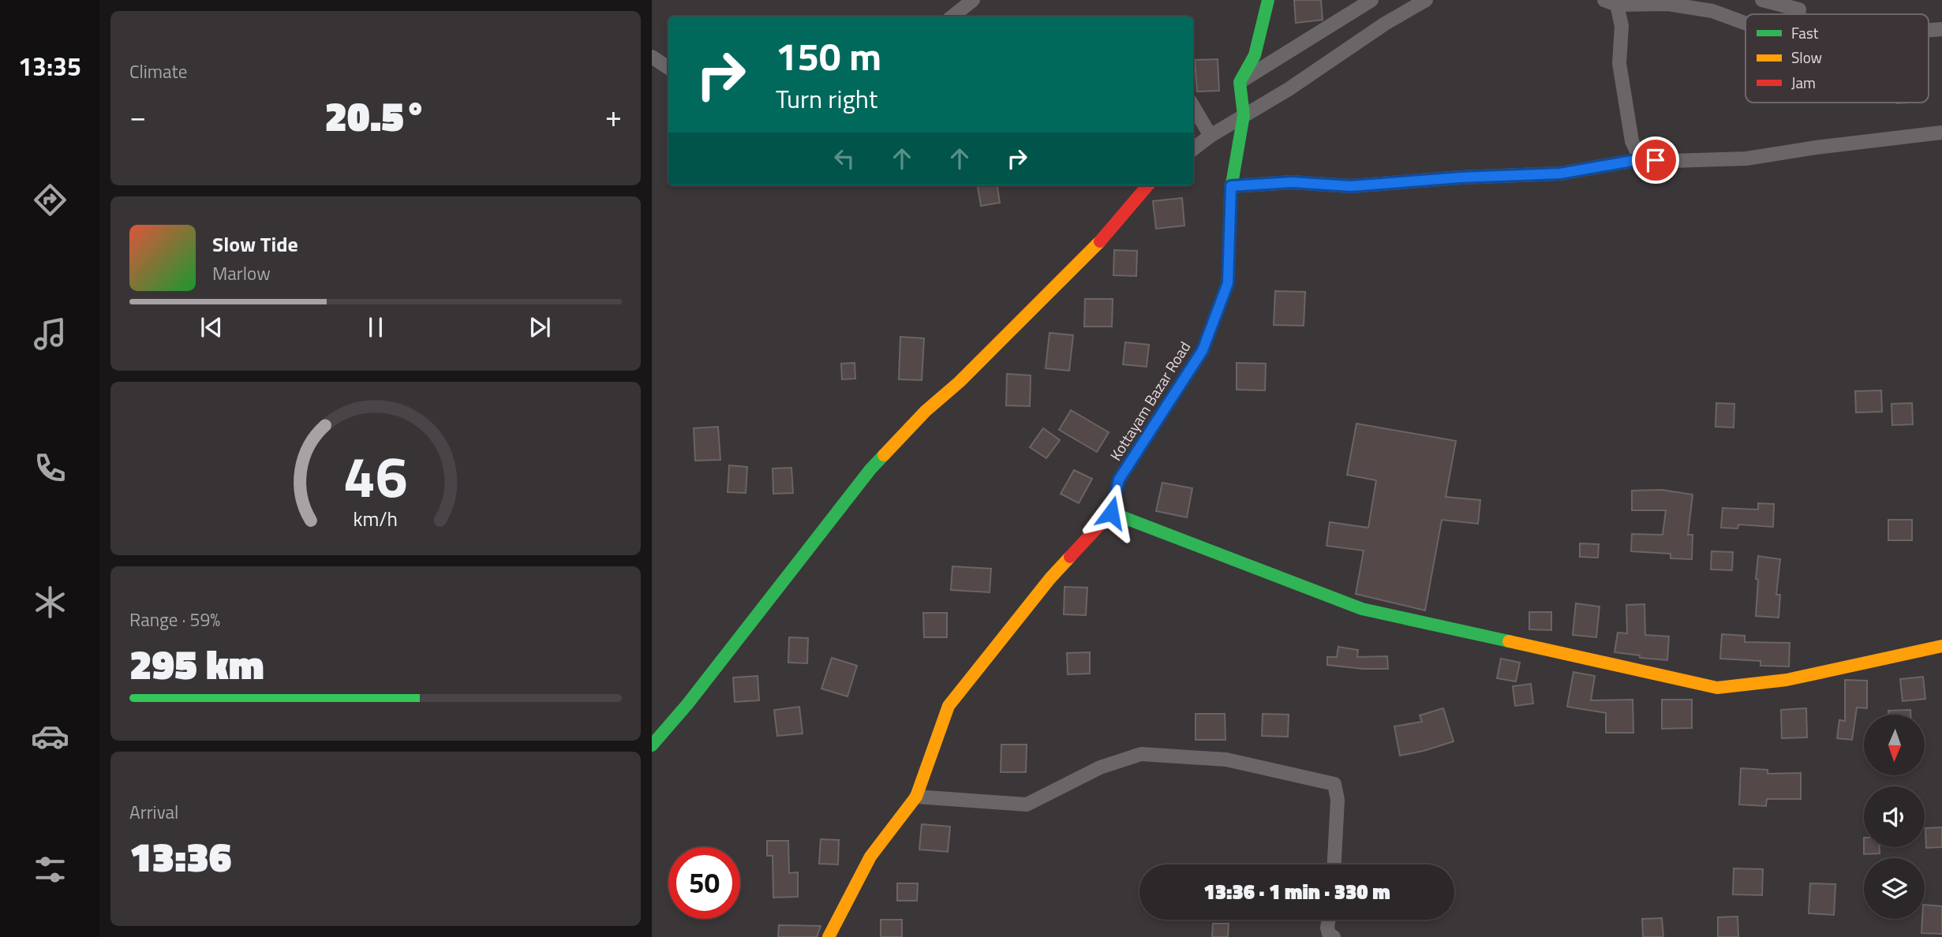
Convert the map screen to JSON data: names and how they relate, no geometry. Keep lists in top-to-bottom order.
{
  "streets": {
    "street": ["Kottayam Bazar Road"]
  },
  "legend": ["Fast", "Slow", "Jam"],
  "north": "bottom",
  "page": {
    "tabs": "13:35",
    "tile": [
      "Climate",
      ["Range · 59%", "295 km"],
      ["Arrival", "13:36"]
    ],
    "turn": ["150 m", "Turn right"],
    "heat": ["−", "20.5°", "+"],
    "song": ["Slow Tide", "Marlow"],
    "limit": "50",
    "trip": "13:36 · 1 min · 330 m",
    "gauge": ["46", "km/h"]
  }
}
